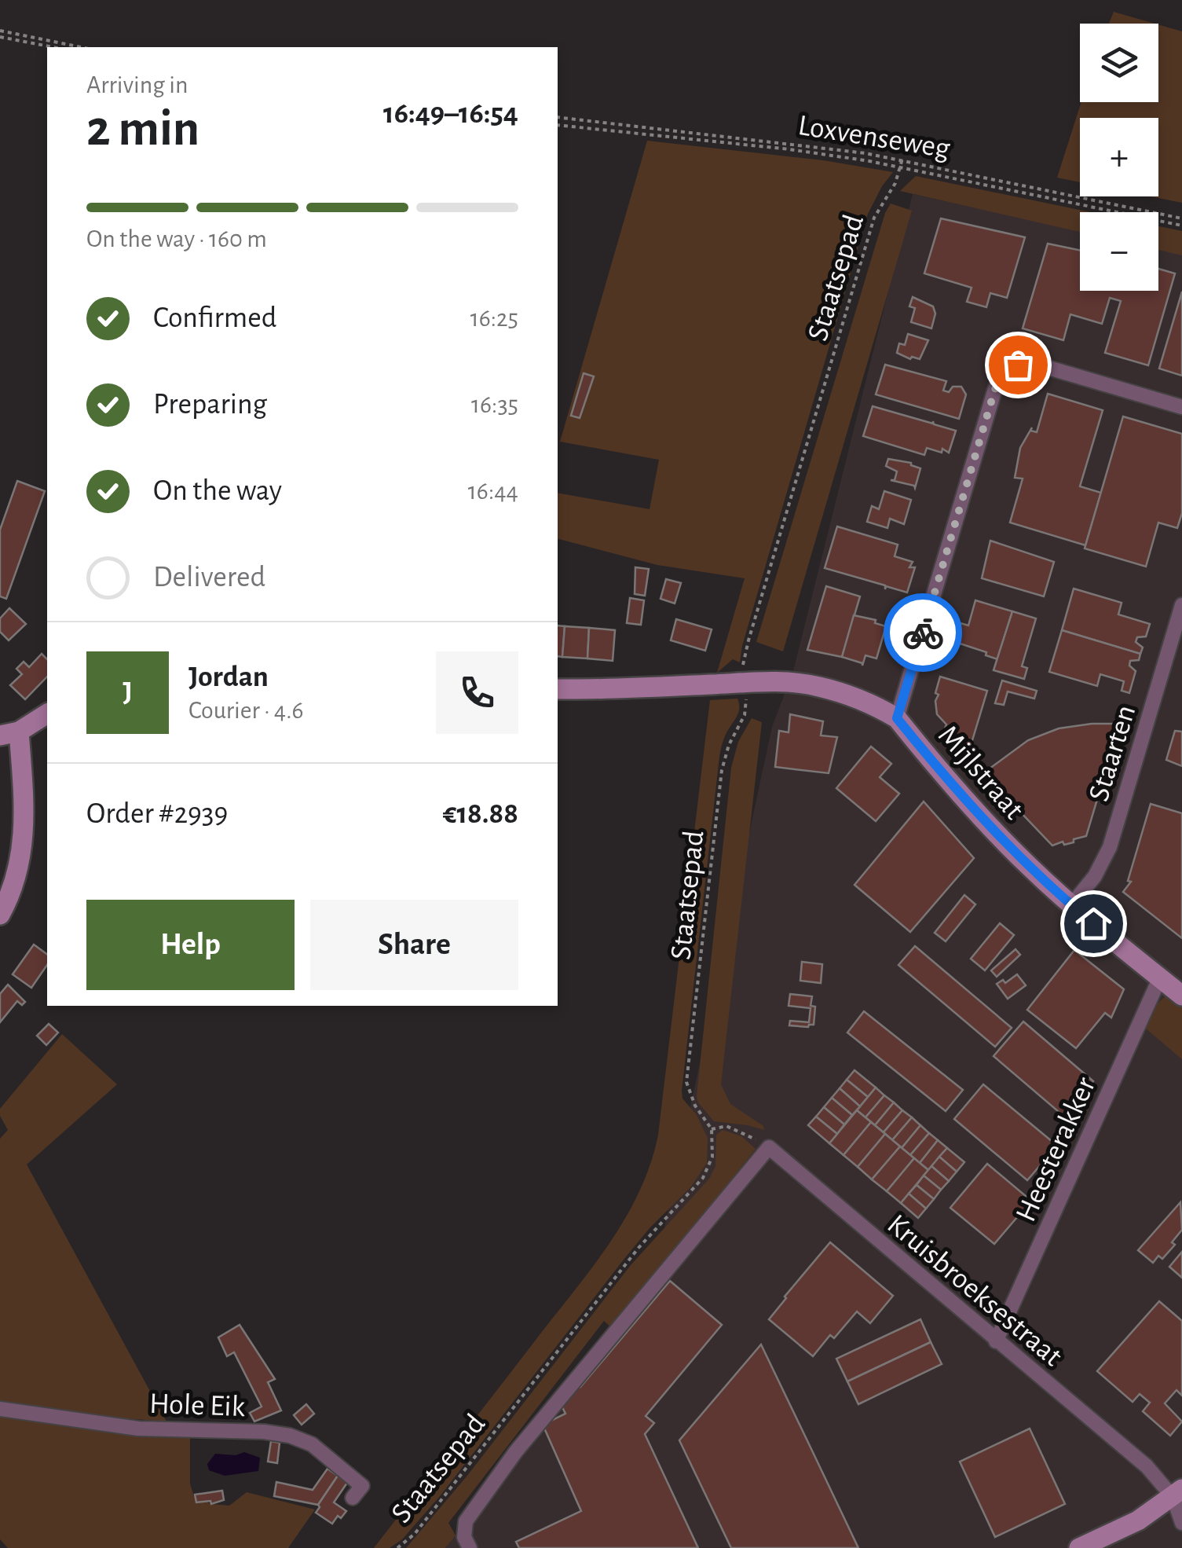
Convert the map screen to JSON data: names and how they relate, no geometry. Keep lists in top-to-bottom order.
{
  "streets": {
    "street": [
      "Staarten",
      "Mijlstraat",
      "Heesterakker",
      "Kruisbroeksestraat",
      "Hole Eik"
    ],
    "path": ["Loxvenseweg", "Staatsepad"]
  },
  "crossings": [
    ["Loxvenseweg", "Staatsepad"],
    ["Staatsepad", "Mijlstraat"],
    ["Staarten", "Mijlstraat"],
    ["Mijlstraat", "Heesterakker"],
    ["Heesterakker", "Kruisbroeksestraat"]
  ],
  "page": {
    "map_buttons": ["+", "−"],
    "heading": ["2 min", "Arriving in", "16:49–16:54"],
    "panel": [
      "Jordan",
      "Courier · 4.6",
      "Order #2939",
      "€18.88"
    ],
    "bar": "On the way · 160 m",
    "list": [
      ["Confirmed", "16:25"],
      ["Preparing", "16:35"],
      ["On the way", "16:44"],
      "Delivered"
    ],
    "round": "J",
    "buttons": ["Help", "Share"]
  }
}
